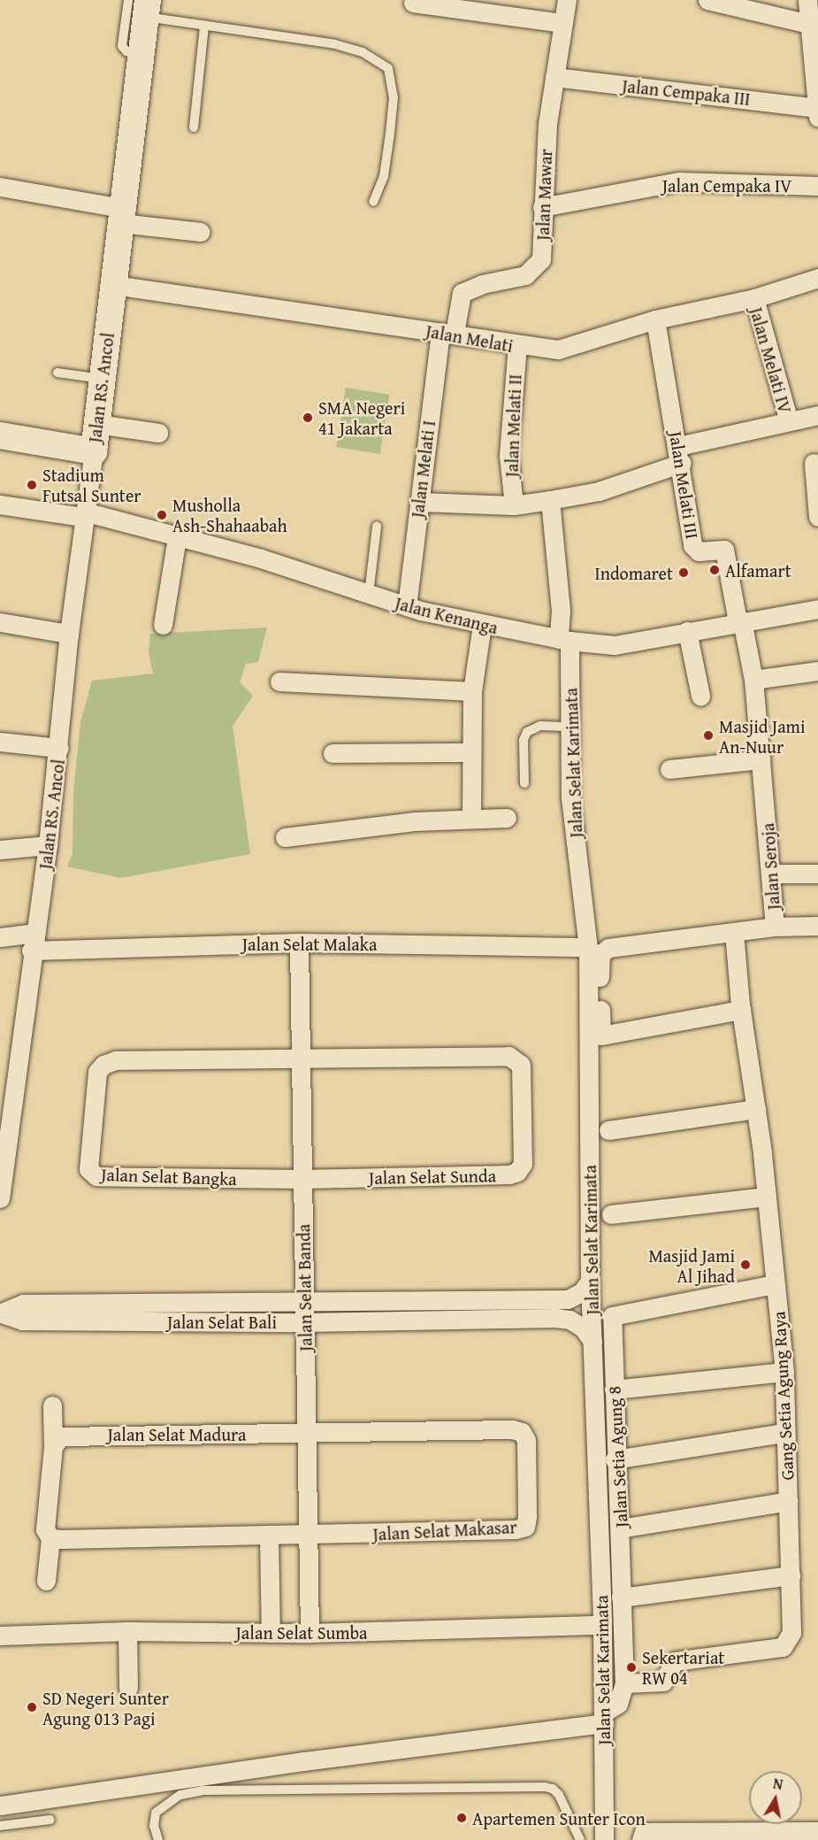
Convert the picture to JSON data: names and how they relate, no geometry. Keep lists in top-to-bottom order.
{
  "streets": {
    "street": [
      "Jalan Cempaka III",
      "Jalan Cempaka IV",
      "Jalan Mawar",
      "Jalan Melati",
      "Jalan Melati IV",
      "Jalan RS. Ancol",
      "Jalan Melati II",
      "Jalan Melati I",
      "Jalan Melati III",
      "Jalan Kenanga",
      "Jalan Selat Karimata",
      "Jalan Seroja",
      "Jalan Selat Malaka",
      "Jalan Selat Bangka",
      "Jalan Selat Sunda",
      "Jalan Selat Banda",
      "Jalan Selat Bali",
      "Gang Setia Agung Raya",
      "Jalan Selat Madura",
      "Jalan Setia Agung 8",
      "Jalan Selat Makasar",
      "Jalan Selat Sumba"
    ]
  },
  "crossings": [
    ["Jalan Cempaka III", "Jalan Mawar"],
    ["Jalan Cempaka IV", "Jalan Mawar"],
    ["Jalan Mawar", "Jalan Melati"],
    ["Jalan Mawar", "Jalan Melati I"],
    ["Jalan Melati", "Jalan Melati IV"],
    ["Jalan Melati", "Jalan RS. Ancol"],
    ["Jalan Melati", "Jalan Melati II"],
    ["Jalan Melati", "Jalan Melati I"],
    ["Jalan Melati", "Jalan Melati III"],
    ["Jalan RS. Ancol", "Jalan Kenanga"],
    ["Jalan RS. Ancol", "Jalan Selat Malaka"],
    ["Jalan Melati I", "Jalan Kenanga"],
    ["Jalan Melati III", "Jalan Kenanga"],
    ["Jalan Melati III", "Jalan Seroja"],
    ["Jalan Kenanga", "Jalan Selat Karimata"],
    ["Jalan Kenanga", "Jalan Seroja"],
    ["Jalan Selat Karimata", "Jalan Selat Malaka"],
    ["Jalan Selat Karimata", "Jalan Selat Bali"],
    ["Jalan Selat Karimata", "Jalan Selat Sumba"],
    ["Jalan Seroja", "Gang Setia Agung Raya"],
    ["Jalan Selat Malaka", "Jalan Selat Banda"],
    ["Jalan Selat Bangka", "Jalan Selat Sunda"],
    ["Jalan Selat Bangka", "Jalan Selat Banda"],
    ["Jalan Selat Sunda", "Jalan Selat Banda"],
    ["Jalan Selat Banda", "Jalan Selat Bali"],
    ["Jalan Selat Banda", "Jalan Selat Madura"],
    ["Jalan Selat Banda", "Jalan Selat Makasar"],
    ["Jalan Selat Banda", "Jalan Selat Sumba"],
    ["Gang Setia Agung Raya", "Jalan Setia Agung 8"],
    ["Jalan Selat Madura", "Jalan Selat Makasar"]
  ],
  "places": [
    "SMA Negeri 41 Jakarta",
    "Stadium Futsal Sunter",
    "Musholla Ash-Shahaabah",
    "Alfamart",
    "Indomaret",
    "Masjid Jami An-Nuur",
    "Masjid Jami Al Jihad",
    "Sekertariat RW 04",
    "SD Negeri Sunter Agung 013 Pagi",
    "Apartemen Sunter Icon"
  ],
  "north": "top"
}
